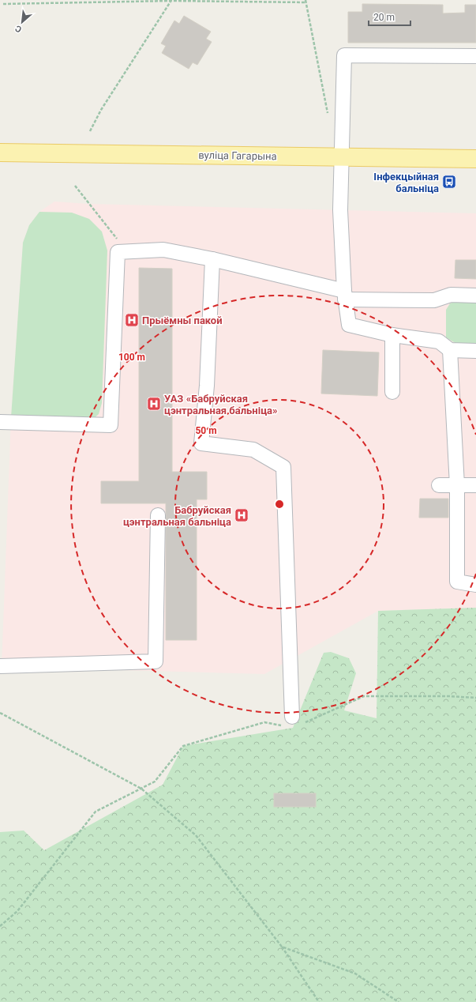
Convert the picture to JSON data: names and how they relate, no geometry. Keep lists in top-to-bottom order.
{
  "streets": {
    "main road": ["вуліца Гагарына"]
  },
  "places": {
    "bus stop": ["Інфекцыйная бальніца"],
    "hospital": ["Прыёмны пакой", "УАЗ «Бабруйская цэнтральная бальніца»", "Бабруйская цэнтральная бальніца"]
  },
  "scale_bar": "20 m",
  "north": "bottom left",
  "rings": ["100 m", "50 m"]
}
